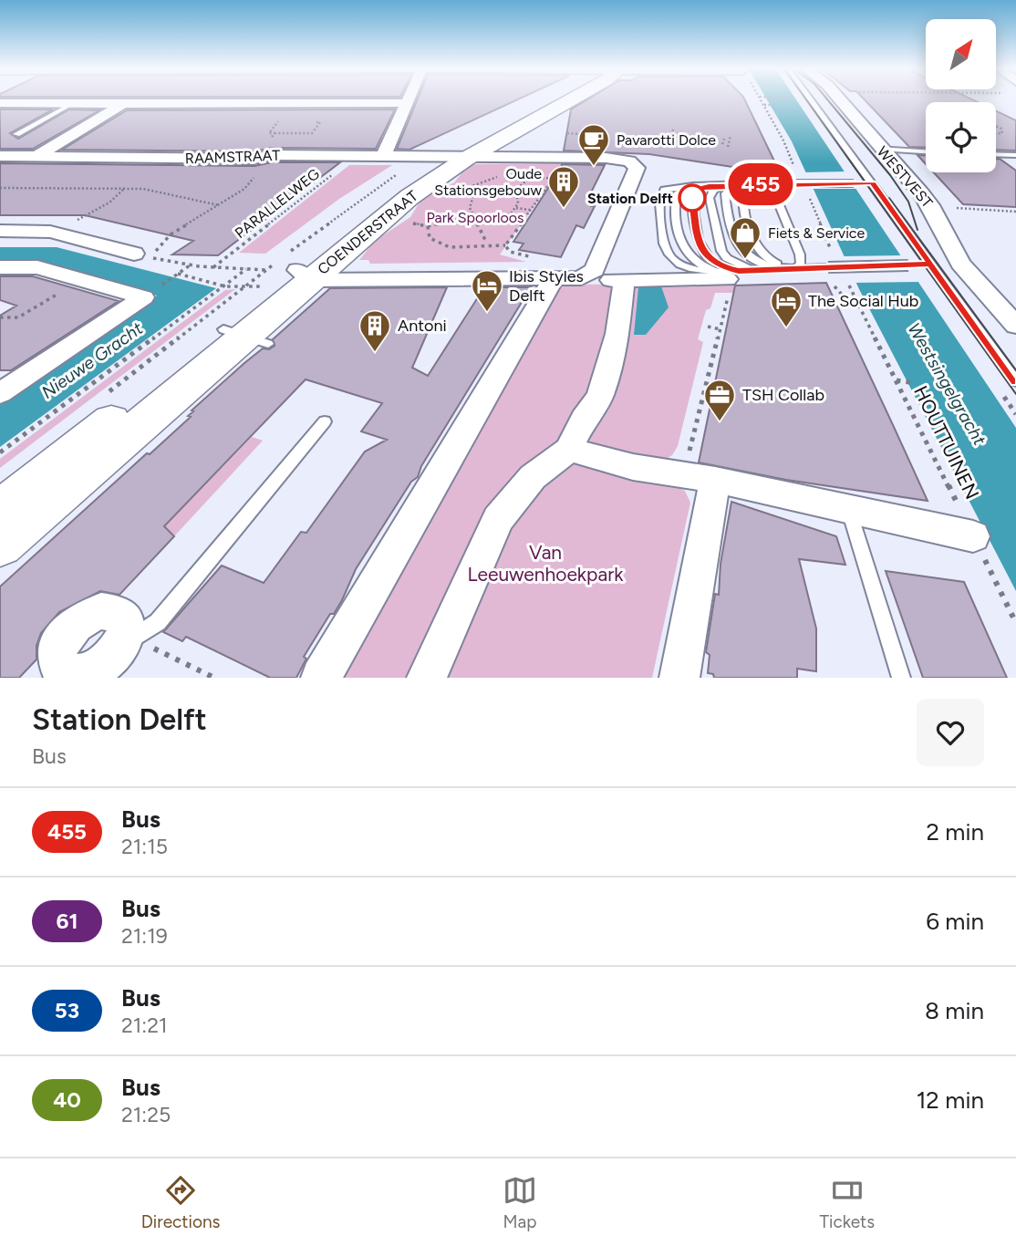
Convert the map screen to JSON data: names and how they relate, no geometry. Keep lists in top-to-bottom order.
{
  "streets": {
    "street": ["RAAMSTRAAT", "WESTVEST", "COENDERSTRAAT"],
    "path": ["PARALLELWEG", "HOUTTUINEN"]
  },
  "crossings": [
    ["RAAMSTRAAT", "PARALLELWEG"],
    ["RAAMSTRAAT", "COENDERSTRAAT"]
  ],
  "water": ["Nieuwe Gracht", "Westsingelgracht"],
  "parks": ["Park Spoorloos", "Van Leeuwenhoekpark"],
  "places": {
    "cafe": ["Pavarotti Dolce"],
    "other": ["Station Delft"],
    "building": ["Oude Stationsgebouw", "Antoni"],
    "shop": ["Fiets & Service"],
    "hotel": ["Ibis Styles Delft", "The Social Hub"],
    "office": ["TSH Collab"]
  },
  "lines": ["bus line 455"],
  "north": "top right",
  "page": {
    "on_map": "455",
    "heading": ["Station Delft", "Bus"],
    "list": [
      {
        "mark": "455",
        "name": "Bus",
        "note": "21:15",
        "value": "2 min"
      },
      {
        "mark": "61",
        "name": "Bus",
        "note": "21:19",
        "value": "6 min"
      },
      {
        "mark": "53",
        "name": "Bus",
        "note": "21:21",
        "value": "8 min"
      },
      {
        "mark": "40",
        "name": "Bus",
        "note": "21:25",
        "value": "12 min"
      }
    ],
    "tabs": ["Directions", "Map", "Tickets"]
  }
}
